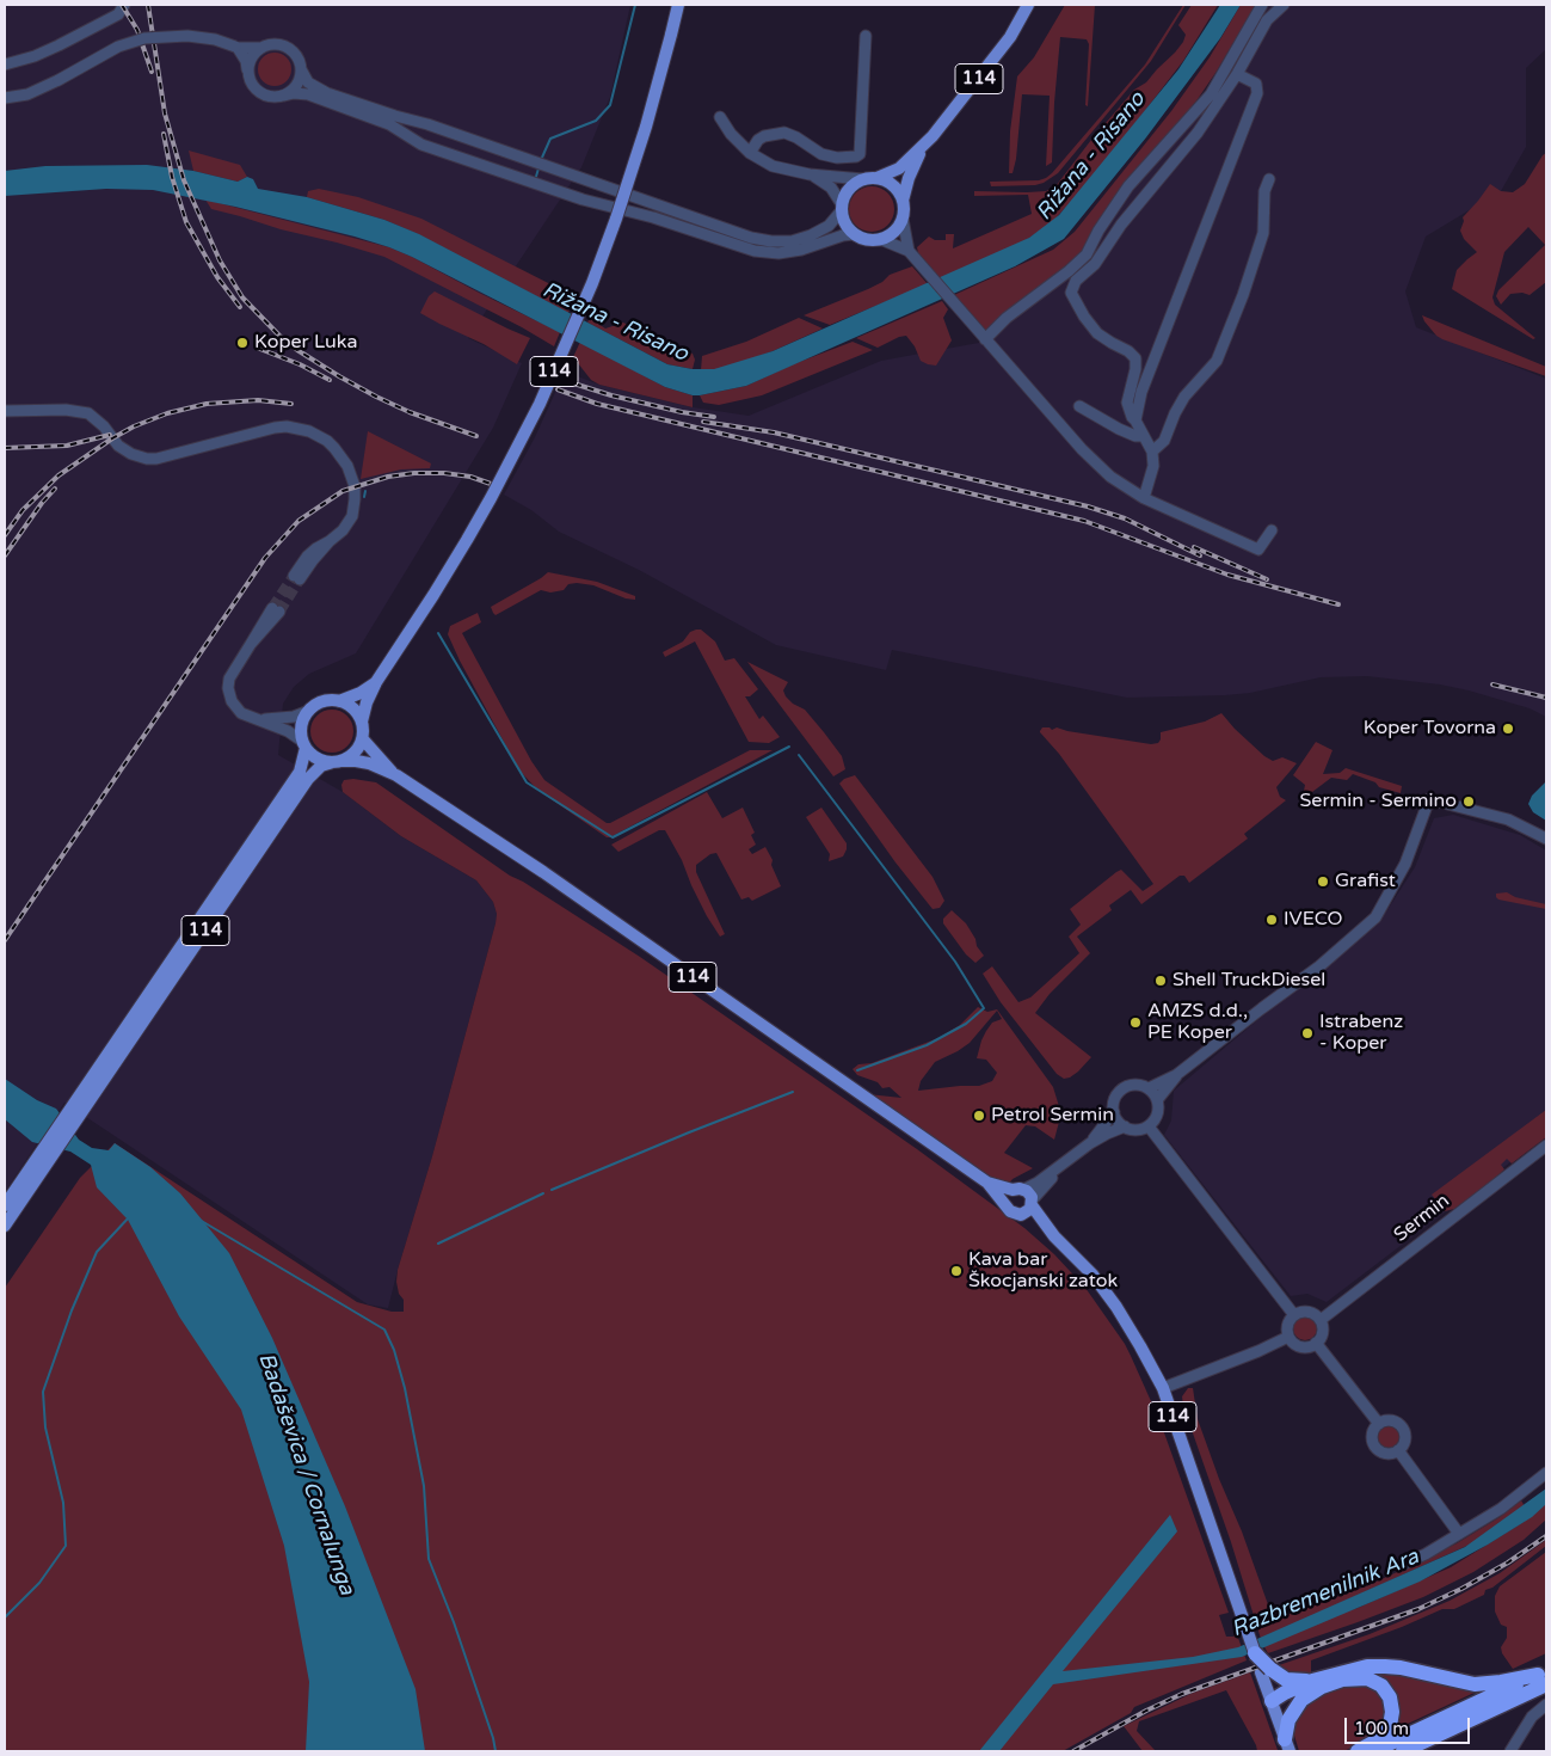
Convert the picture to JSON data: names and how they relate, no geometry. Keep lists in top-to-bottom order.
{
  "streets": {
    "main road": ["114"],
    "street": ["Sermin"]
  },
  "water": ["Rižana - Risano", "Badaševica / Cornalunga", "Razbremenilnik Ara"],
  "places": [
    "Koper Luka",
    "Koper Tovorna",
    "Sermin - Sermino",
    "Grafist",
    "IVECO",
    "Shell TruckDiesel",
    "AMZS d.d., PE Koper",
    "Istrabenz - Koper",
    "Petrol Sermin",
    "Kava bar Škocjanski zatok"
  ],
  "scale_bar": "100 m"
}
